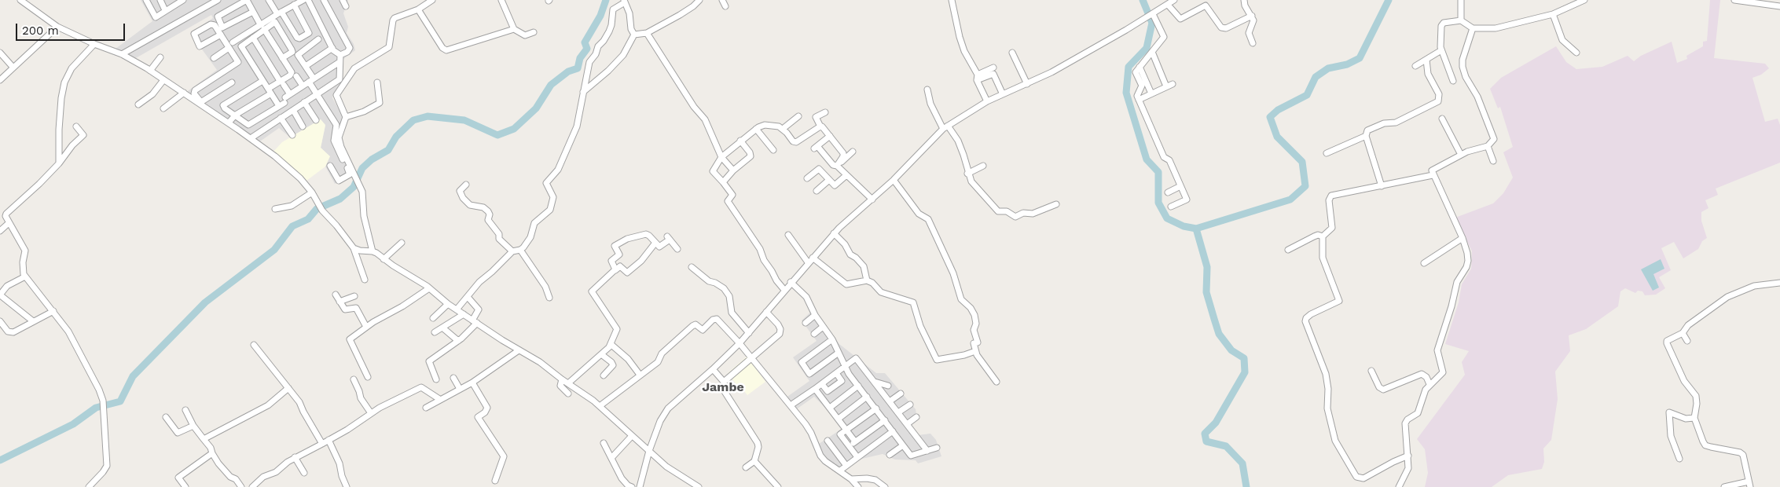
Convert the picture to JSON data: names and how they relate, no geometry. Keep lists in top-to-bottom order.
{
  "districts": ["Jambe"],
  "scale_bar": "200 m"
}
